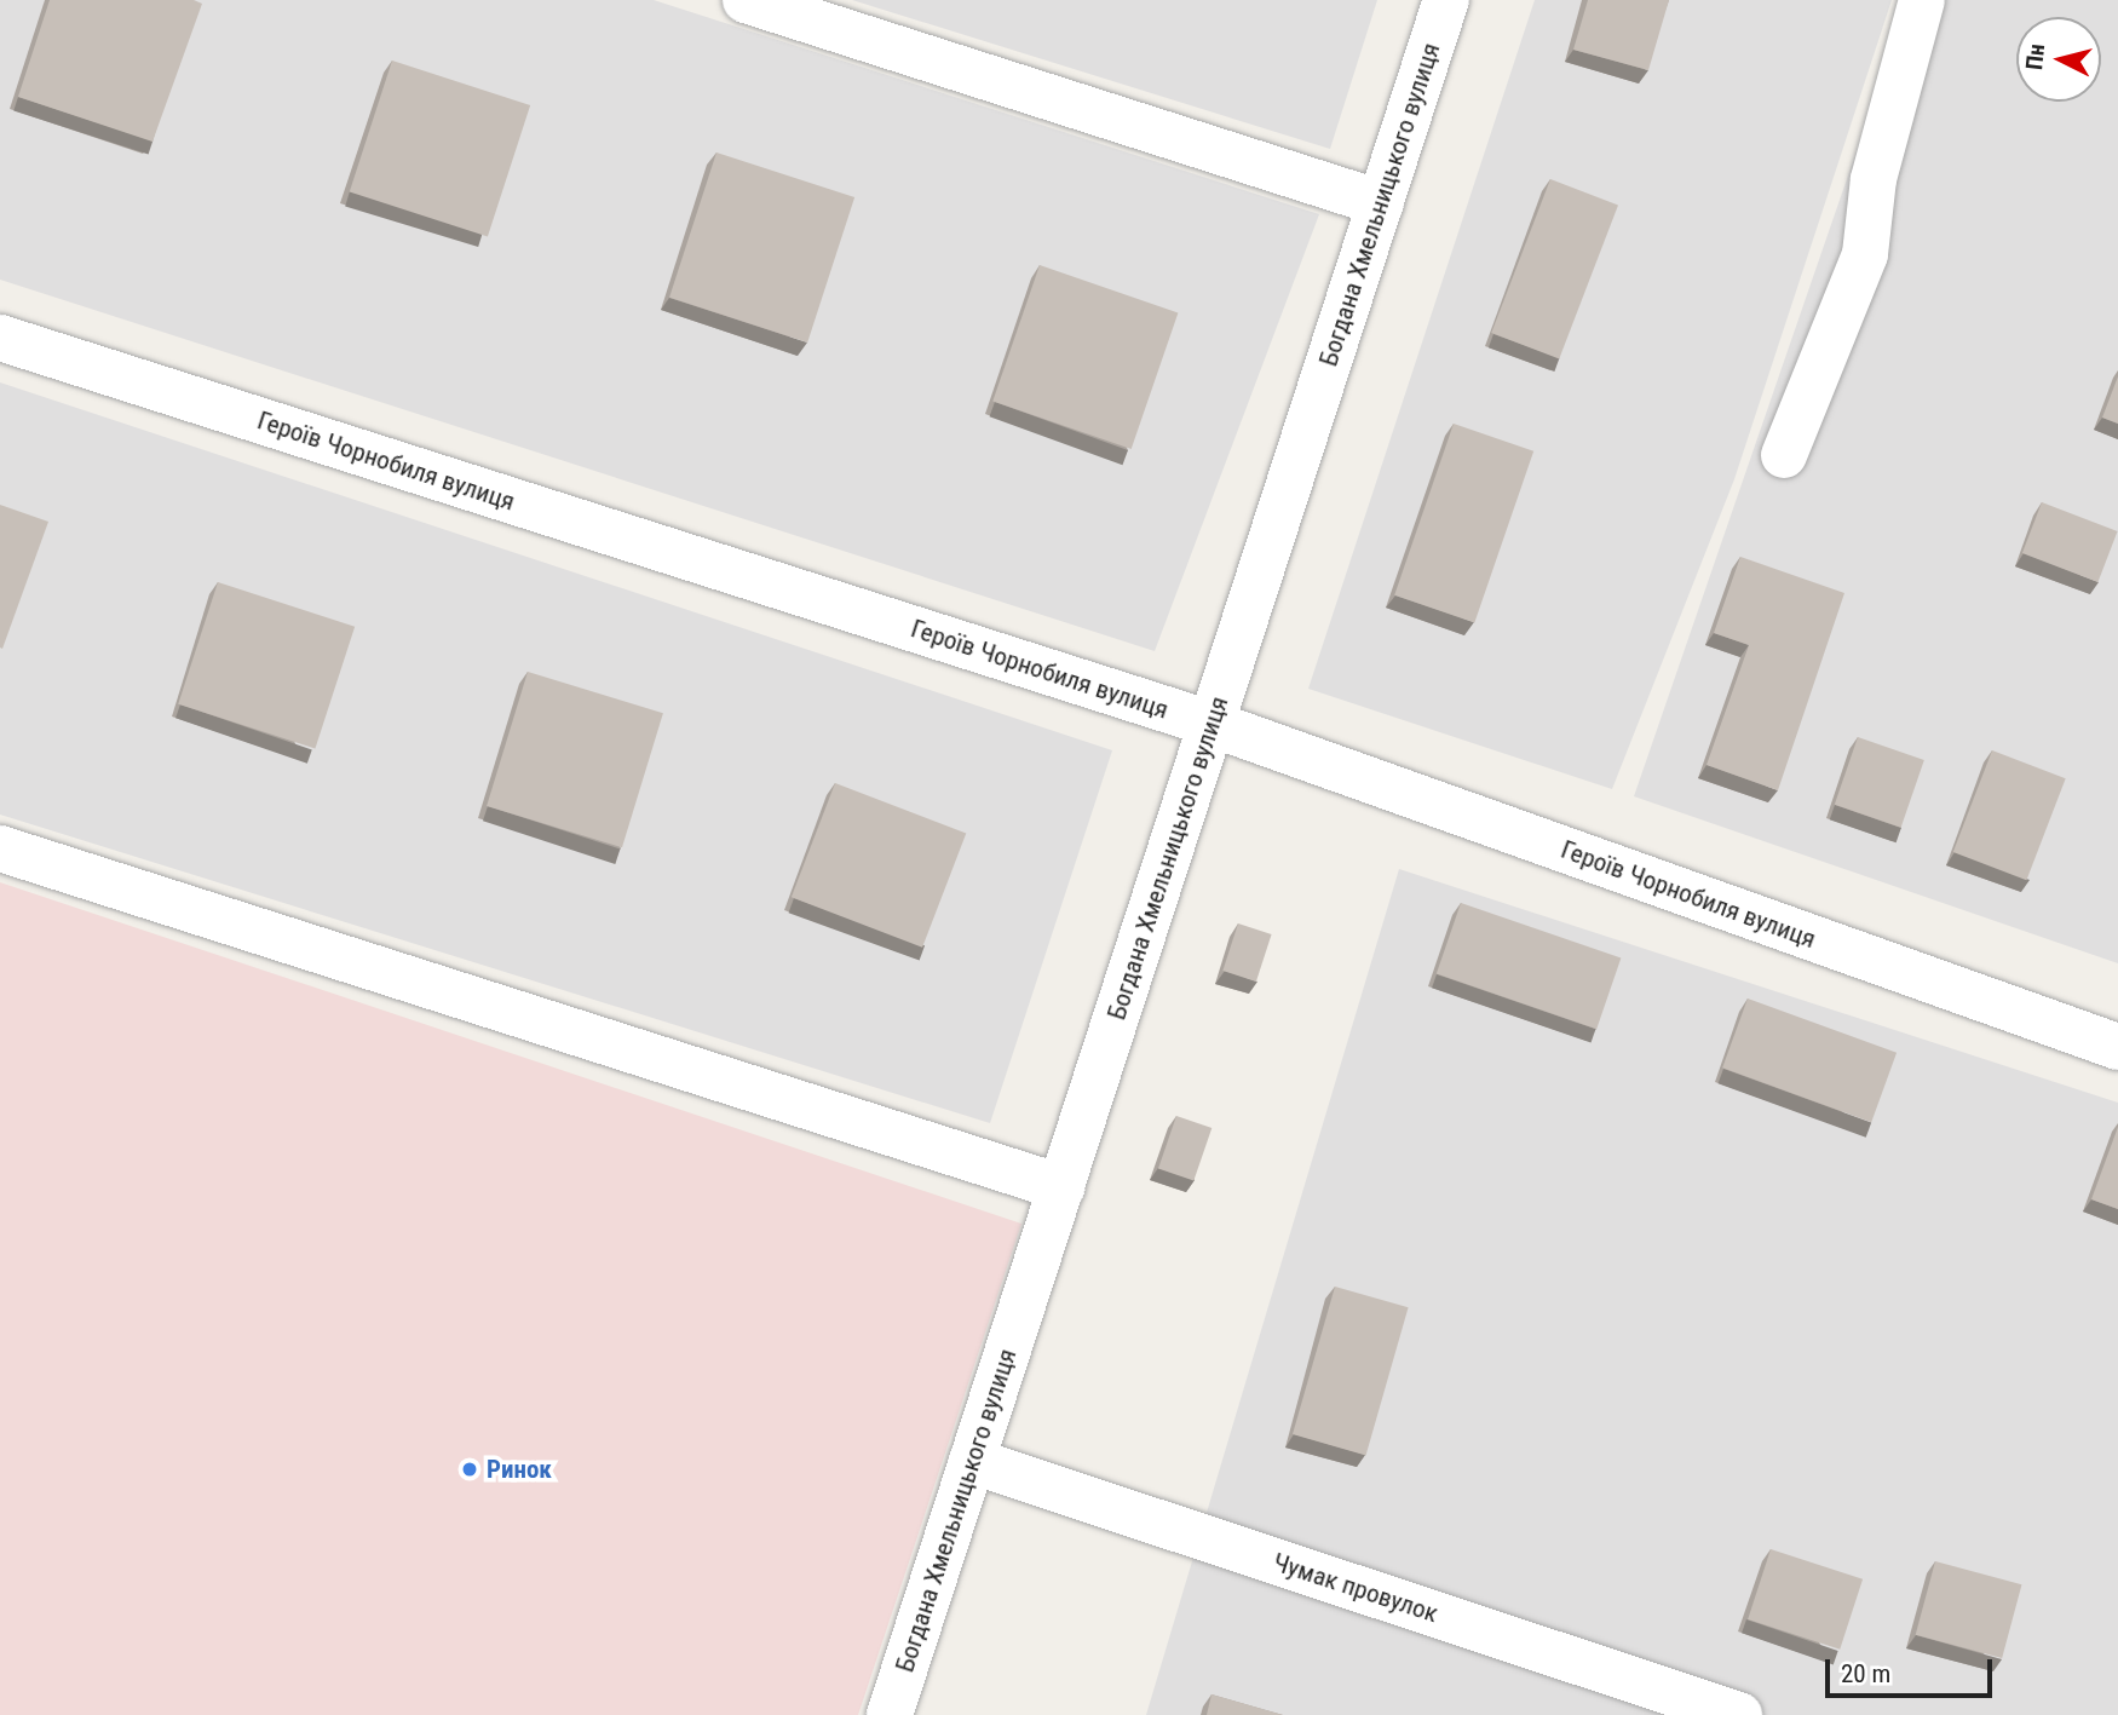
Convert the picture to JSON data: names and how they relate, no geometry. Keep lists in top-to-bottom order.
{
  "streets": {
    "street": ["Богдана Хмельницького вулиця", "Героїв Чорнобиля вулиця", "Чумак провулок"]
  },
  "crossings": [
    ["Богдана Хмельницького вулиця", "Героїв Чорнобиля вулиця"],
    ["Богдана Хмельницького вулиця", "Чумак провулок"]
  ],
  "places": ["Ринок"],
  "scale_bar": "20 m",
  "north": "left"
}
